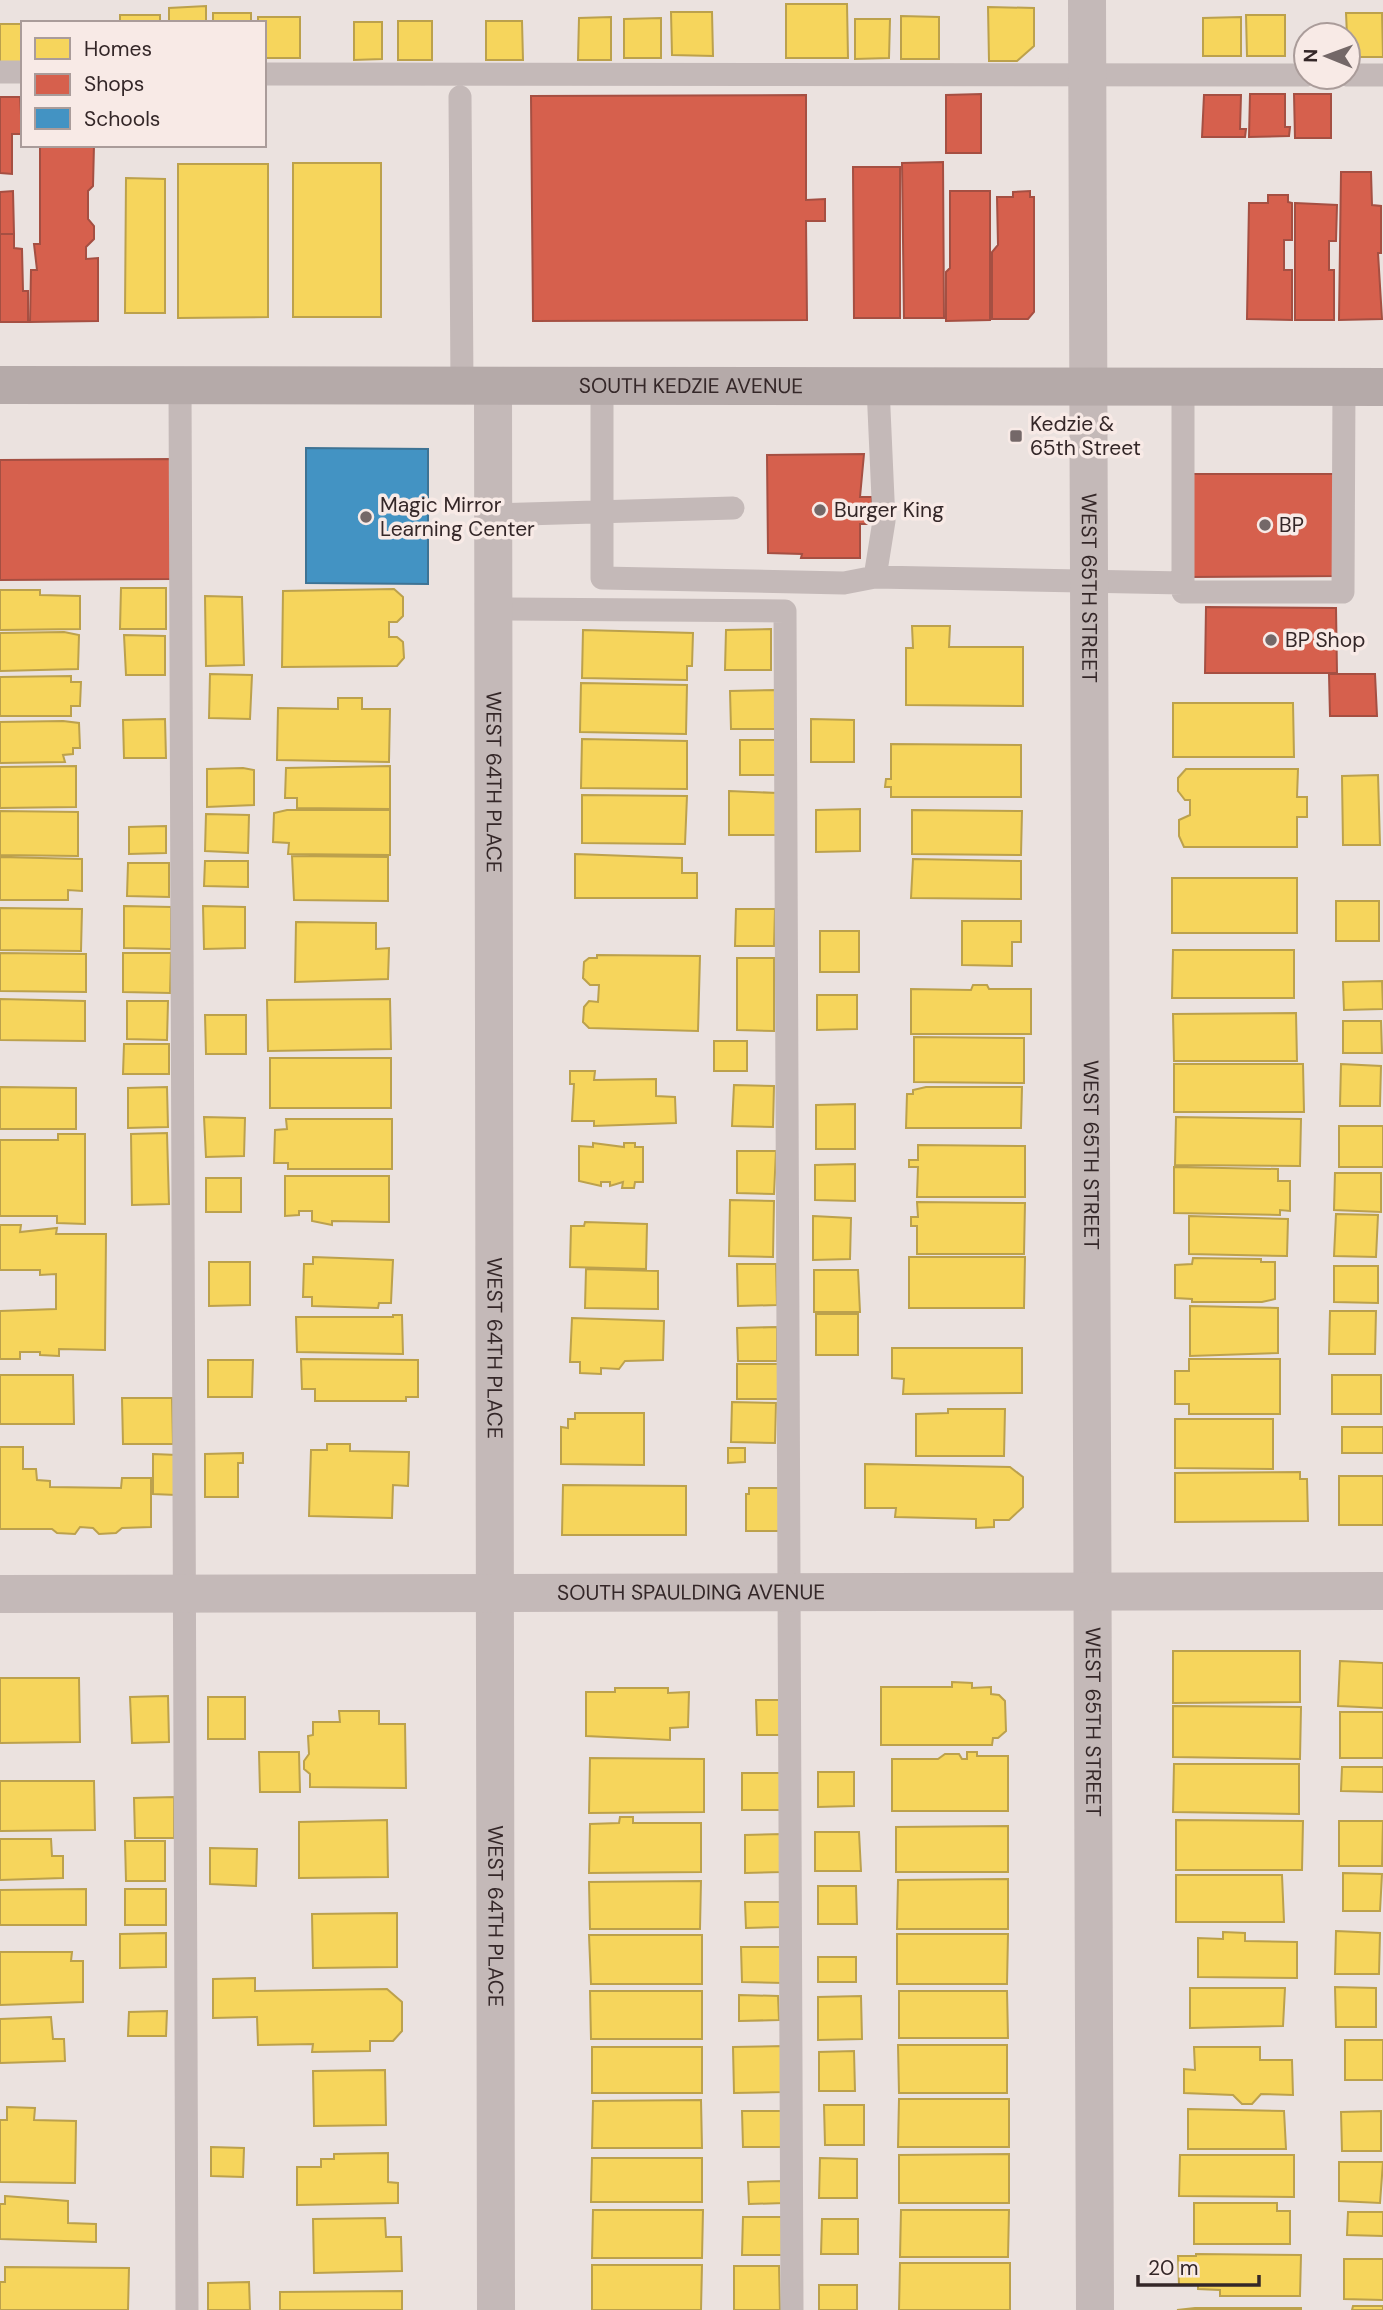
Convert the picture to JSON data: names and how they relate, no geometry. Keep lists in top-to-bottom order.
{
  "streets": {
    "main road": ["SOUTH KEDZIE AVENUE"],
    "street": ["WEST 65TH STREET", "WEST 64TH PLACE", "SOUTH SPAULDING AVENUE"]
  },
  "crossings": [
    ["SOUTH KEDZIE AVENUE", "WEST 65TH STREET"],
    ["SOUTH KEDZIE AVENUE", "WEST 64TH PLACE"],
    ["WEST 65TH STREET", "SOUTH SPAULDING AVENUE"],
    ["WEST 64TH PLACE", "SOUTH SPAULDING AVENUE"]
  ],
  "places": {
    "transit": ["Kedzie & 65th Street"],
    "other": [
      "Burger King",
      "Magic Mirror Learning Center",
      "BP",
      "BP Shop"
    ]
  },
  "legend": ["Homes", "Shops", "Schools"],
  "scale_bar": "20 m",
  "north": "left"
}
